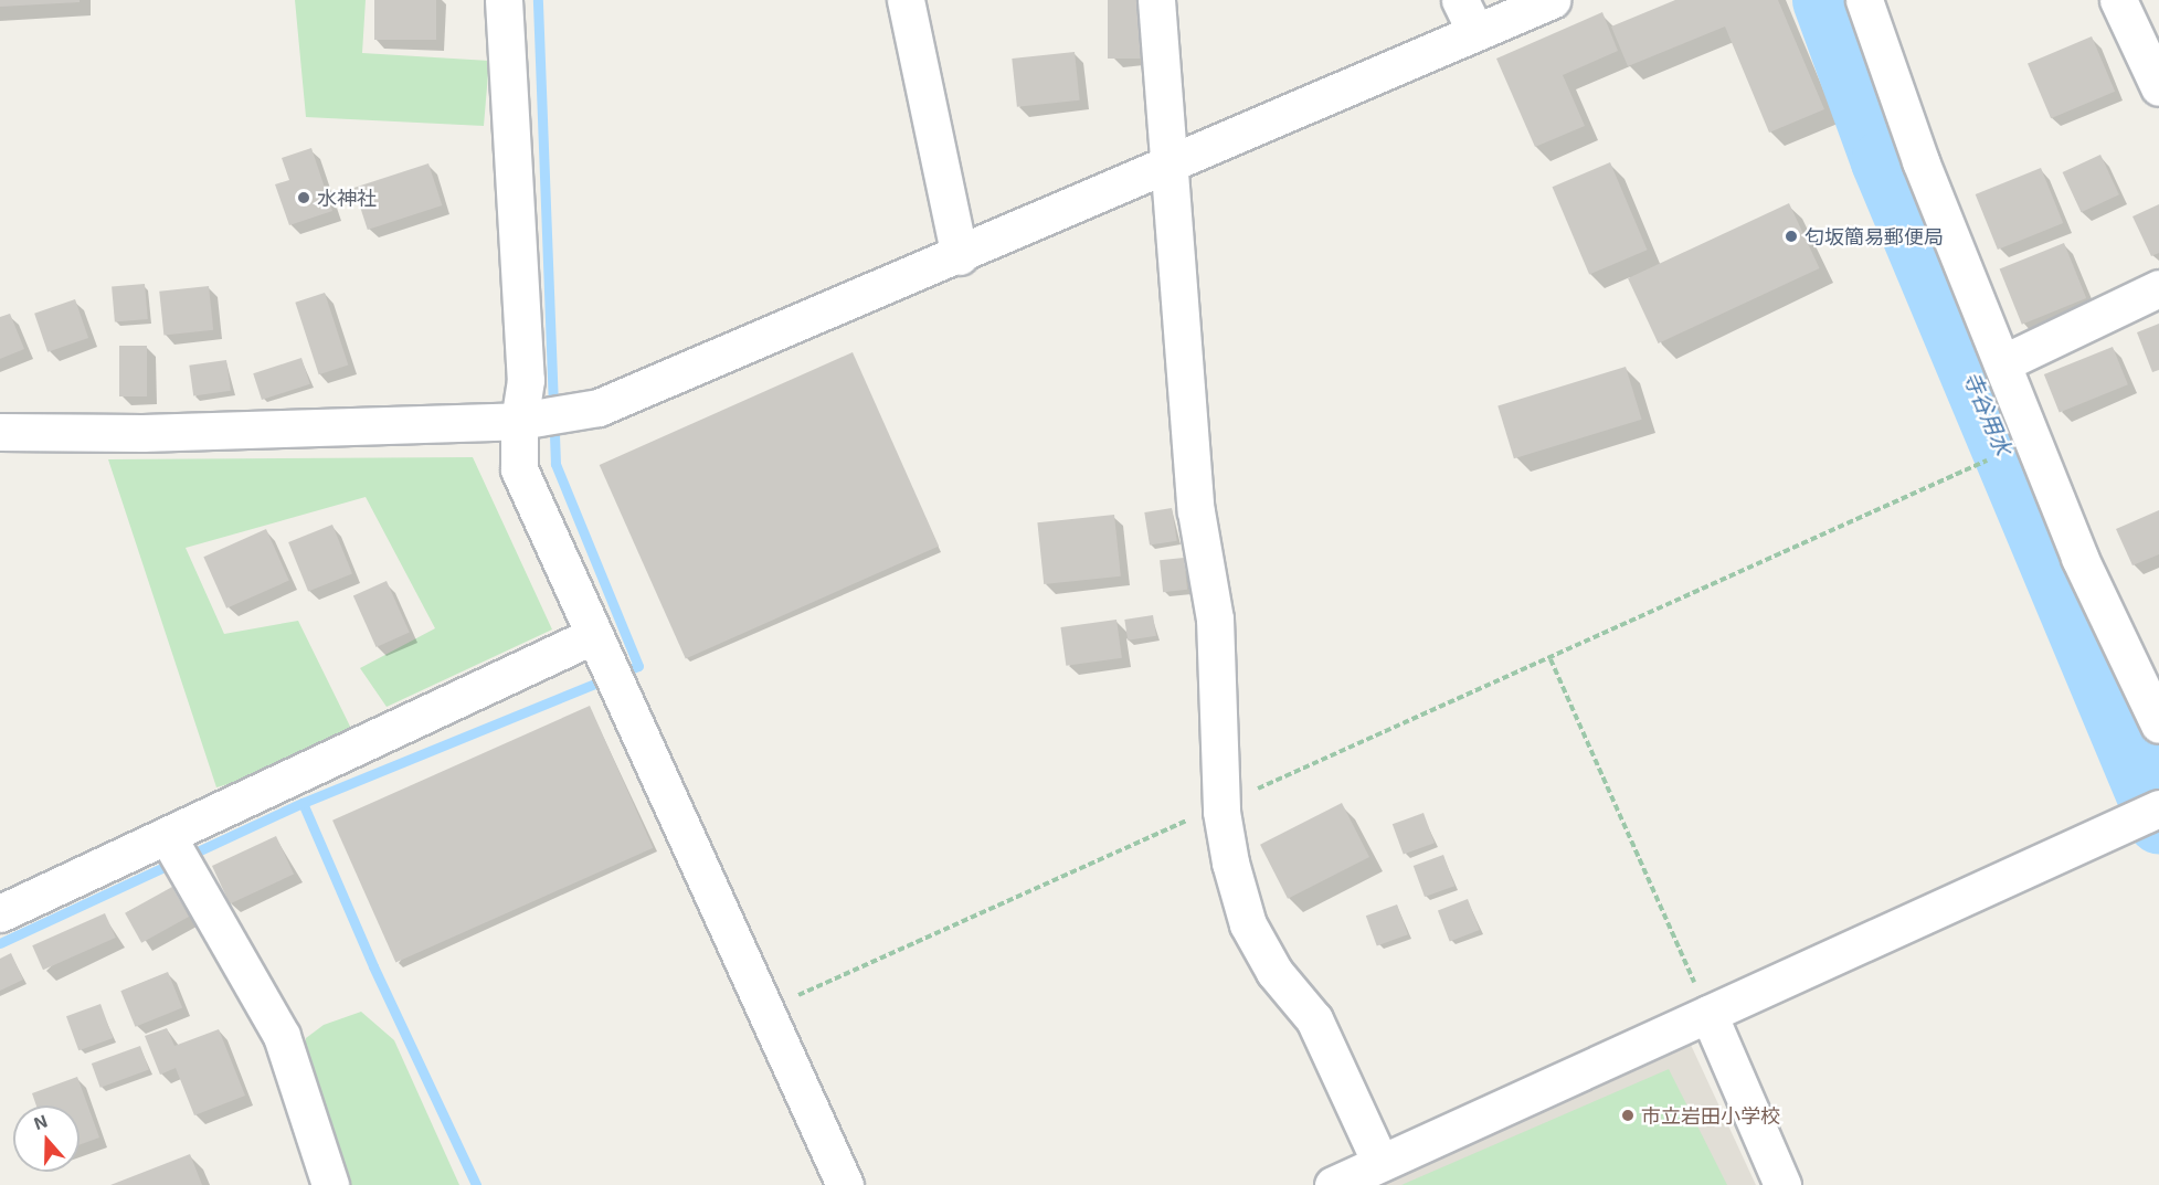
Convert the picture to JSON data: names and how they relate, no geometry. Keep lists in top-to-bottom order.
{
  "water": ["寺谷用水"],
  "places": ["水神社", "匂坂簡易郵便局", "市立岩田小学校"],
  "north": "top"
}
